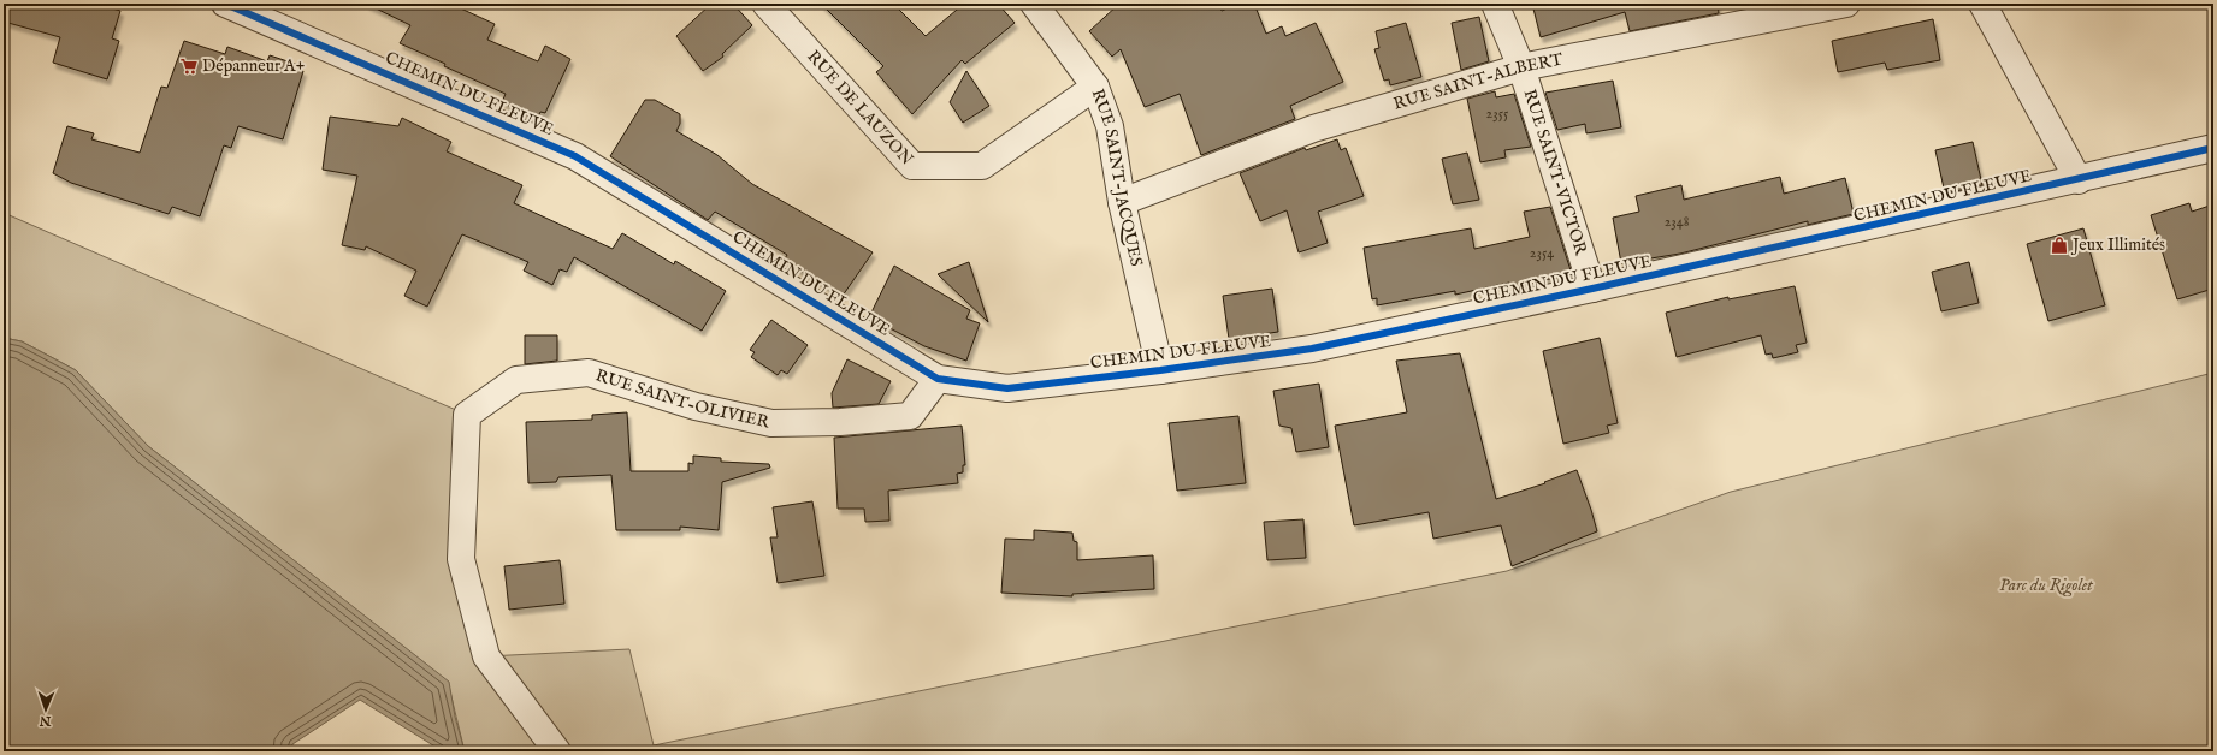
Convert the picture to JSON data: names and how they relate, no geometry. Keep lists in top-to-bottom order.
{
  "streets": {
    "street": [
      "RUE SAINT-ALBERT",
      "CHEMIN DU FLEUVE",
      "RUE DE LAUZON",
      "RUE SAINT-VICTOR",
      "RUE SAINT-JACQUES",
      "RUE SAINT-OLIVIER"
    ]
  },
  "crossings": [
    ["RUE SAINT-ALBERT", "RUE SAINT-VICTOR"],
    ["RUE SAINT-ALBERT", "RUE SAINT-JACQUES"],
    ["CHEMIN DU FLEUVE", "RUE SAINT-VICTOR"],
    ["CHEMIN DU FLEUVE", "RUE SAINT-JACQUES"],
    ["CHEMIN DU FLEUVE", "RUE SAINT-OLIVIER"],
    ["RUE DE LAUZON", "RUE SAINT-JACQUES"]
  ],
  "parks": ["Parc du Rigolet"],
  "places": {
    "supermarket": ["Dépanneur A+"],
    "shop": ["Jeux Illimités"]
  },
  "house_numbers": ["2355", "2348", "2354"],
  "north": "bottom"
}
